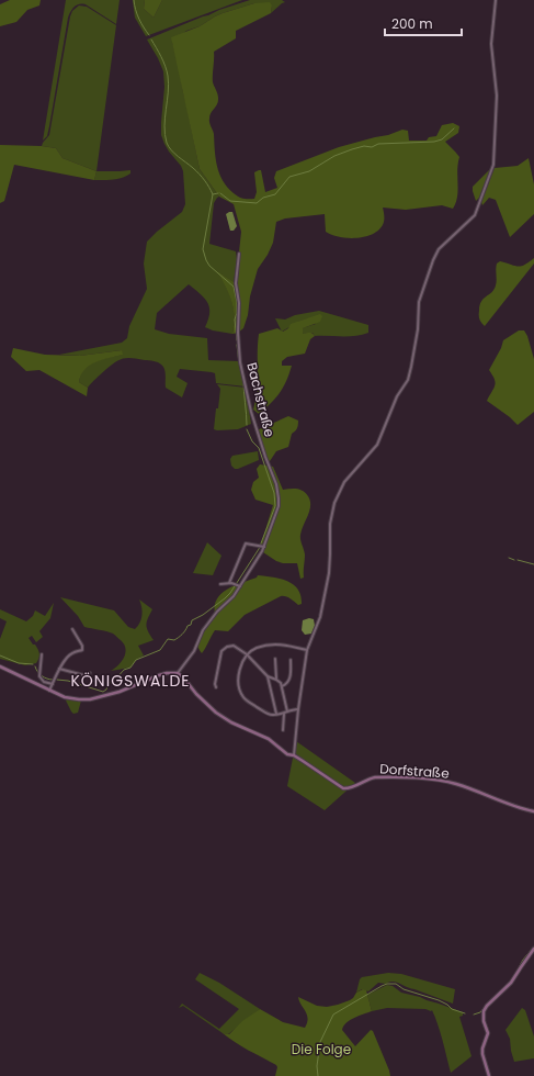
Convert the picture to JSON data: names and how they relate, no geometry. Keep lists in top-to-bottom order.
{
  "streets": {
    "street": ["Bachstraße", "Dorfstraße"]
  },
  "districts": ["KÖNIGSWALDE"],
  "parks": ["Die Folge"],
  "scale_bar": "200 m"
}
